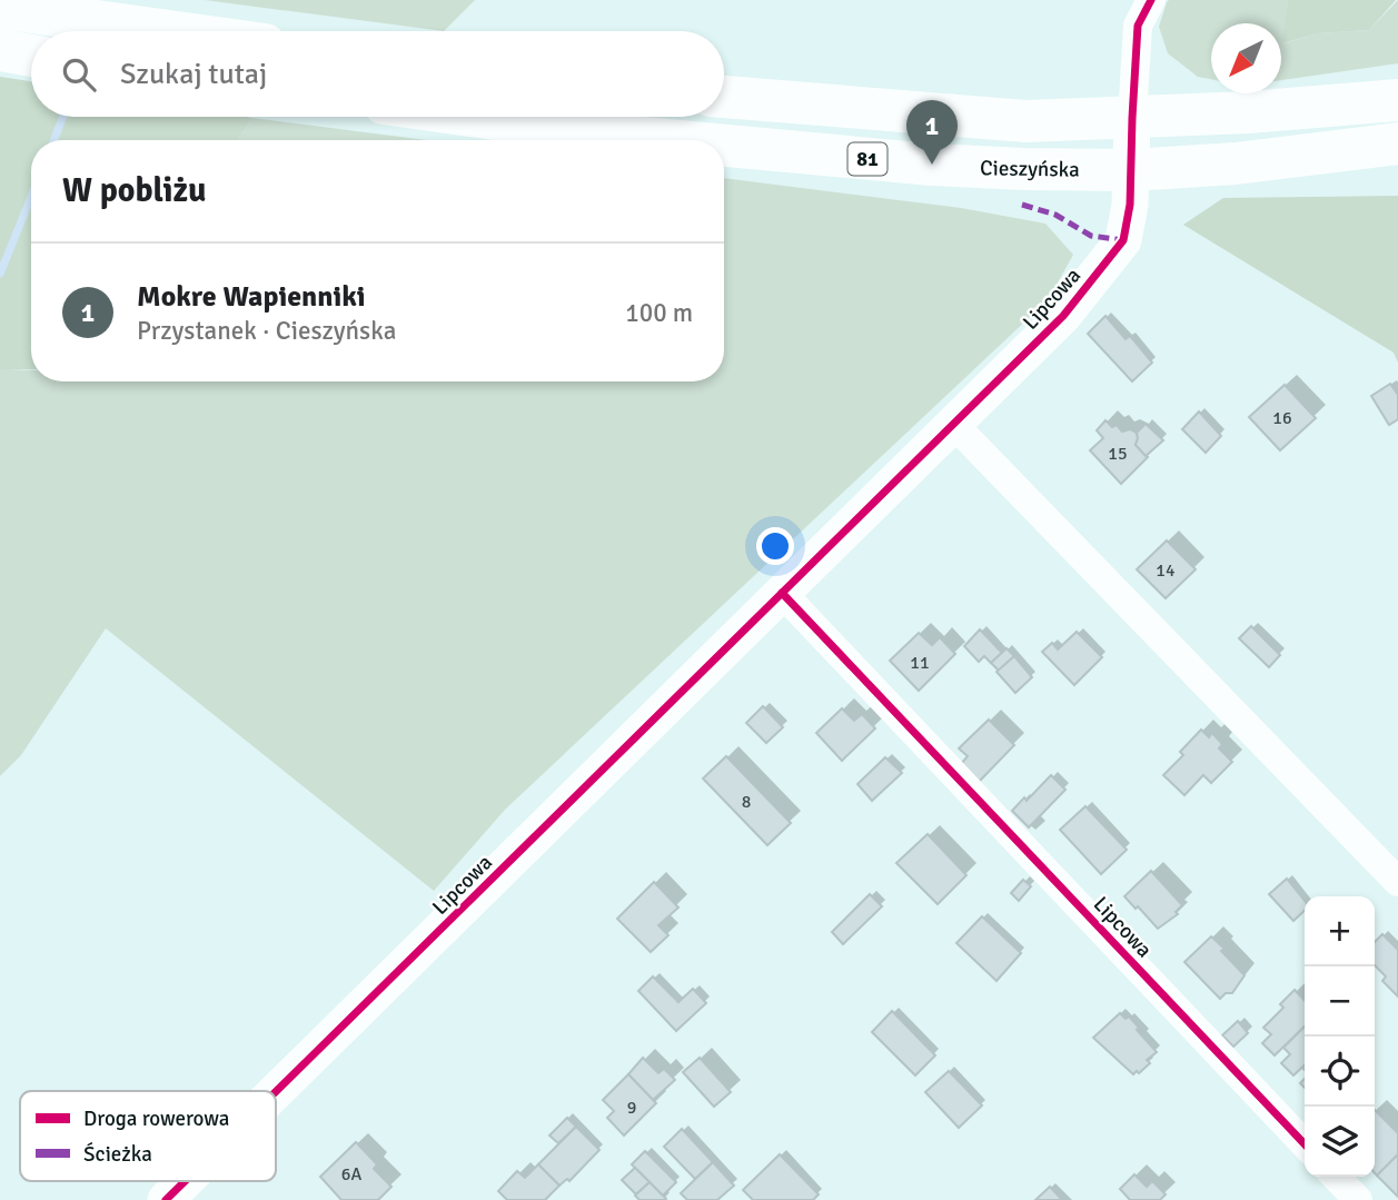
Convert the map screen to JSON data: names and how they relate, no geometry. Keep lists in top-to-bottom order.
{
  "streets": {
    "main road": ["81", "Cieszyńska"],
    "street": ["Lipcowa"]
  },
  "crossings": [
    ["Cieszyńska", "Lipcowa"]
  ],
  "house_numbers": [
    "16",
    "15",
    "14",
    "11",
    "8",
    "9",
    "6A"
  ],
  "legend": ["Droga rowerowa", "Ścieżka"],
  "north": "bottom left",
  "page": {
    "search": "Szukaj tutaj",
    "pins": "1",
    "heading": "W pobliżu",
    "list": [
      {
        "mark": "1",
        "name": "Mokre Wapienniki",
        "note": "Przystanek · Cieszyńska",
        "value": "100 m"
      }
    ],
    "map_buttons": ["+", "−"]
  }
}
